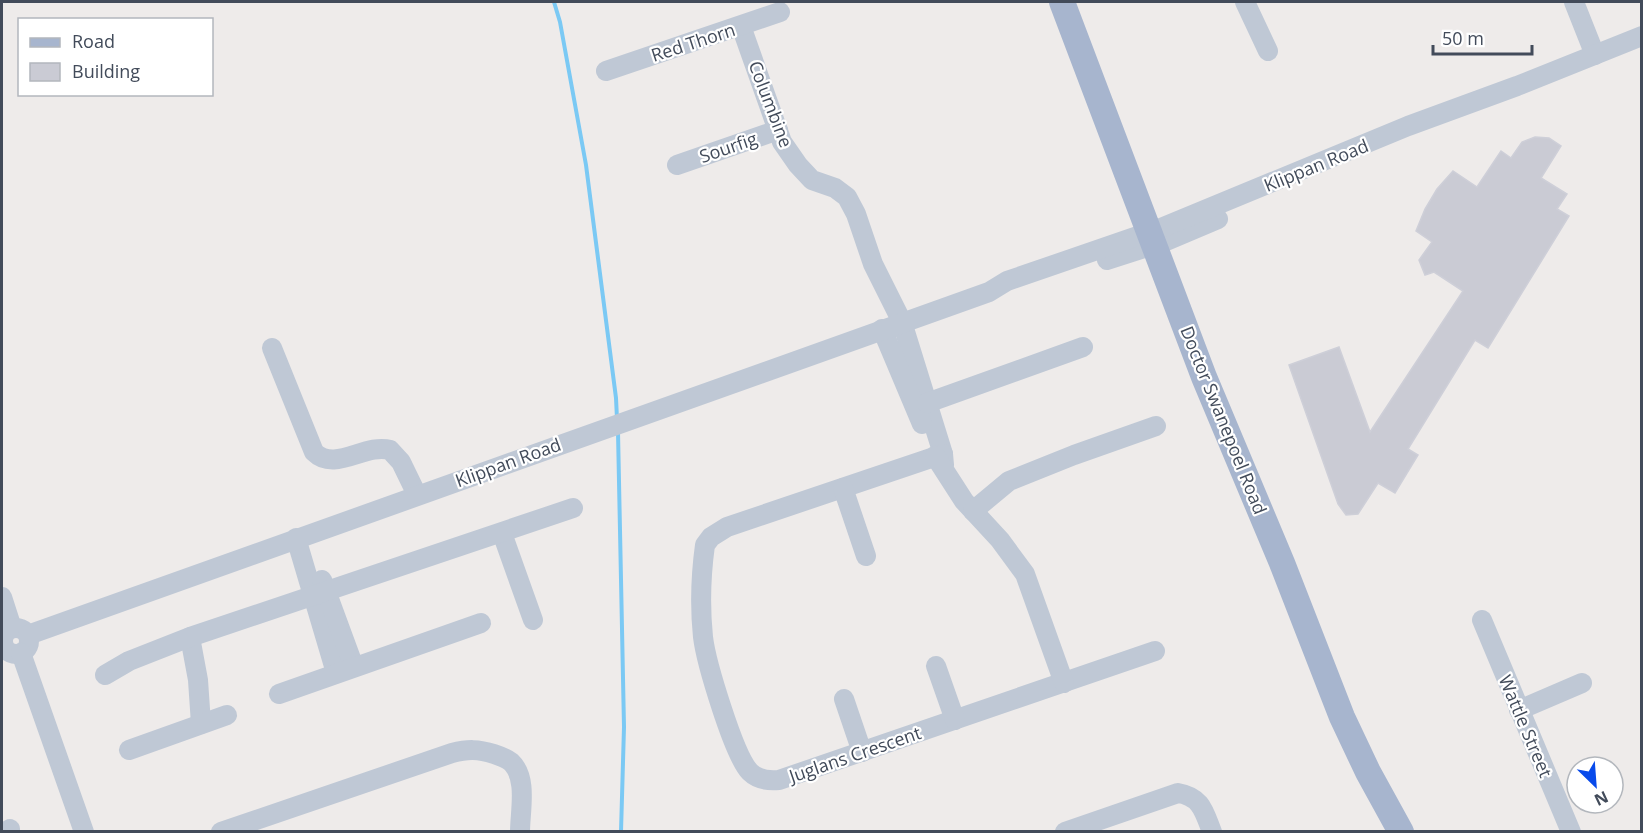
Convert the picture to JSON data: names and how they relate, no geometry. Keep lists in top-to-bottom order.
{
  "streets": {
    "main road": ["Doctor Swanepoel Road"],
    "street": [
      "Red Thorn",
      "Columbine",
      "Sourfig",
      "Klippan Road",
      "Wattle Street",
      "Juglans Crescent"
    ]
  },
  "crossings": [
    ["Red Thorn", "Columbine"],
    ["Columbine", "Sourfig"],
    ["Columbine", "Klippan Road"],
    ["Columbine", "Juglans Crescent"],
    ["Klippan Road", "Doctor Swanepoel Road"]
  ],
  "legend": ["Road", "Building"],
  "scale_bar": "50 m",
  "north": "bottom right"
}
